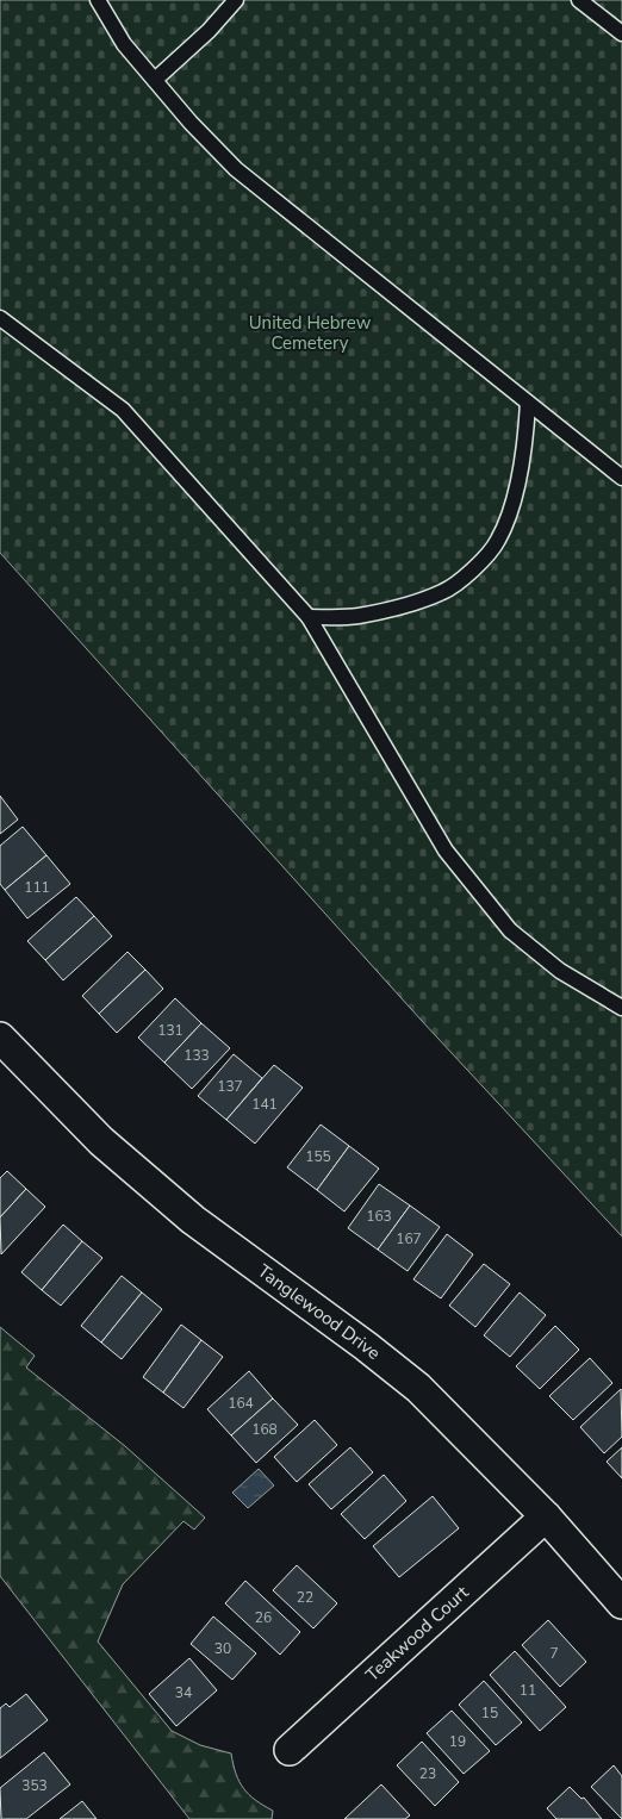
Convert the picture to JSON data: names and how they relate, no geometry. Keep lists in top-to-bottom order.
{
  "streets": {
    "street": ["Tanglewood Drive", "Teakwood Court"]
  },
  "crossings": [
    ["Tanglewood Drive", "Teakwood Court"]
  ],
  "parks": ["United Hebrew Cemetery"],
  "house_numbers": [
    "111",
    "131",
    "133",
    "137",
    "141",
    "155",
    "163",
    "167",
    "164",
    "168",
    "22",
    "26",
    "30",
    "7",
    "11",
    "34",
    "15",
    "19",
    "23",
    "353"
  ]
}
